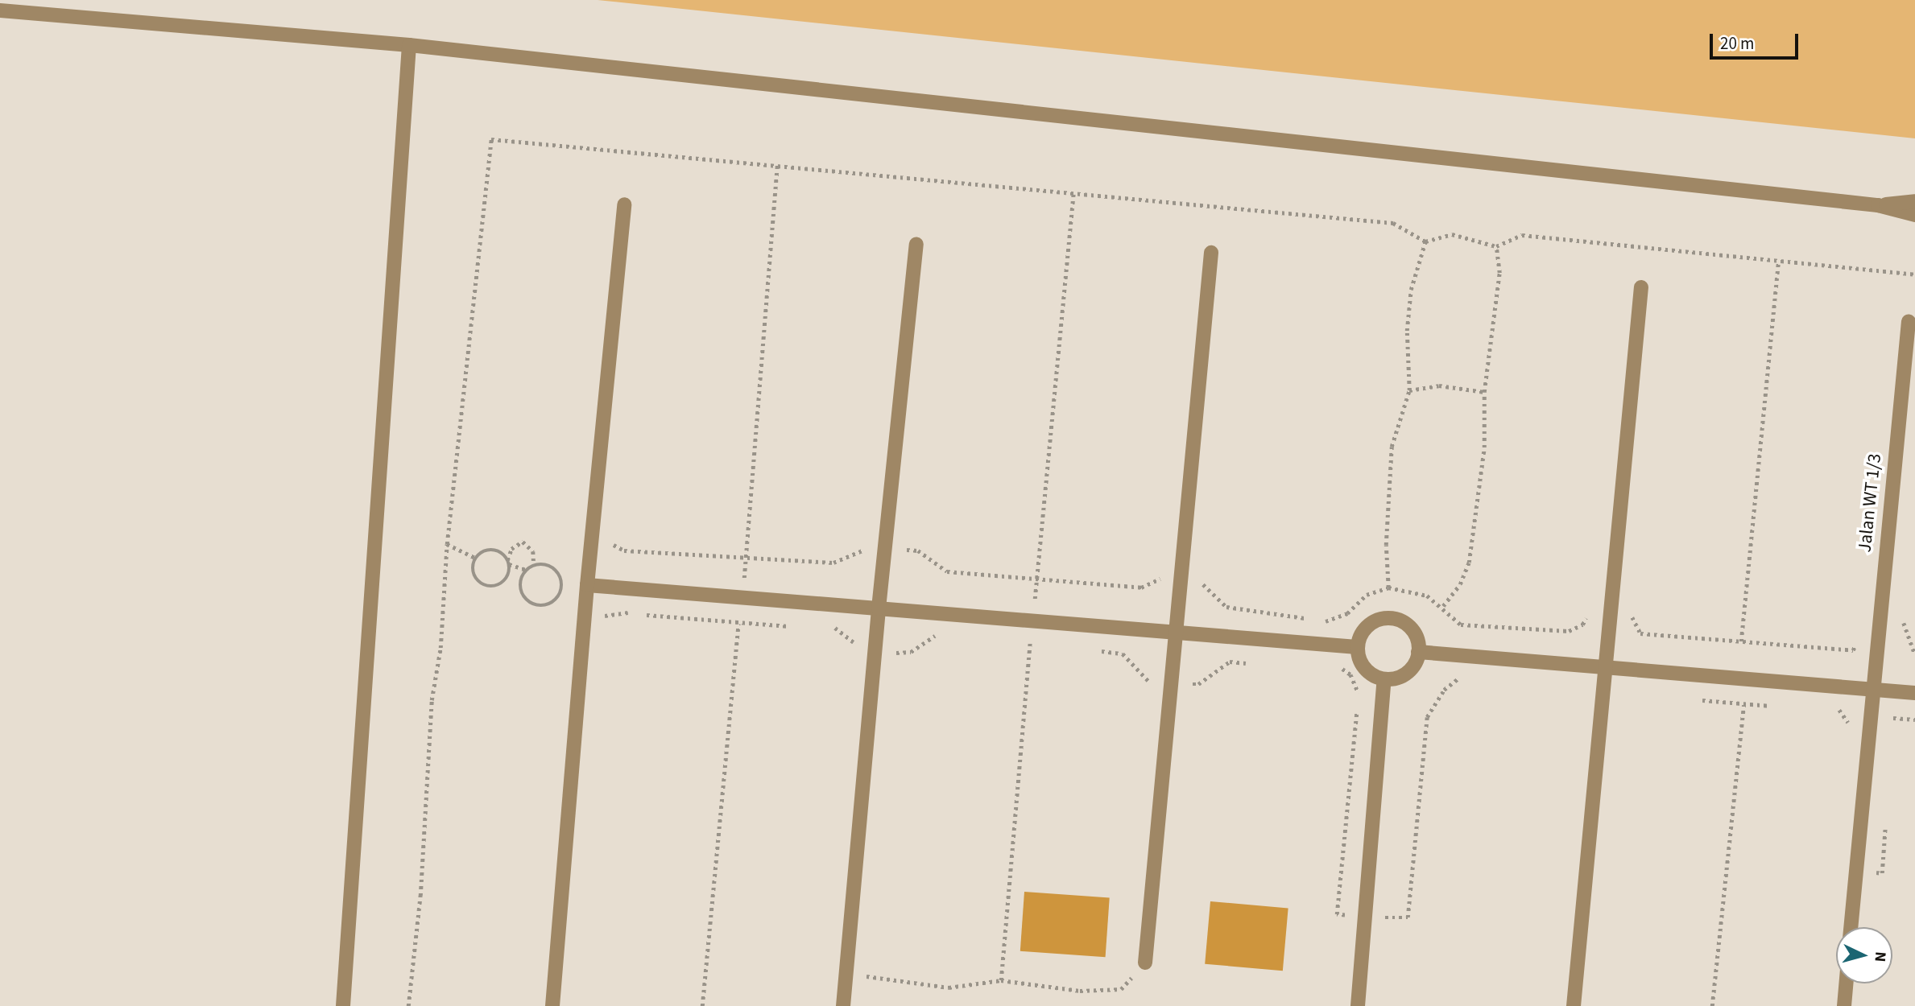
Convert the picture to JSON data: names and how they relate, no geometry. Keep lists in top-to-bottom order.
{
  "streets": {
    "street": ["Jalan WT 1/3"]
  },
  "scale_bar": "20 m",
  "north": "right"
}
